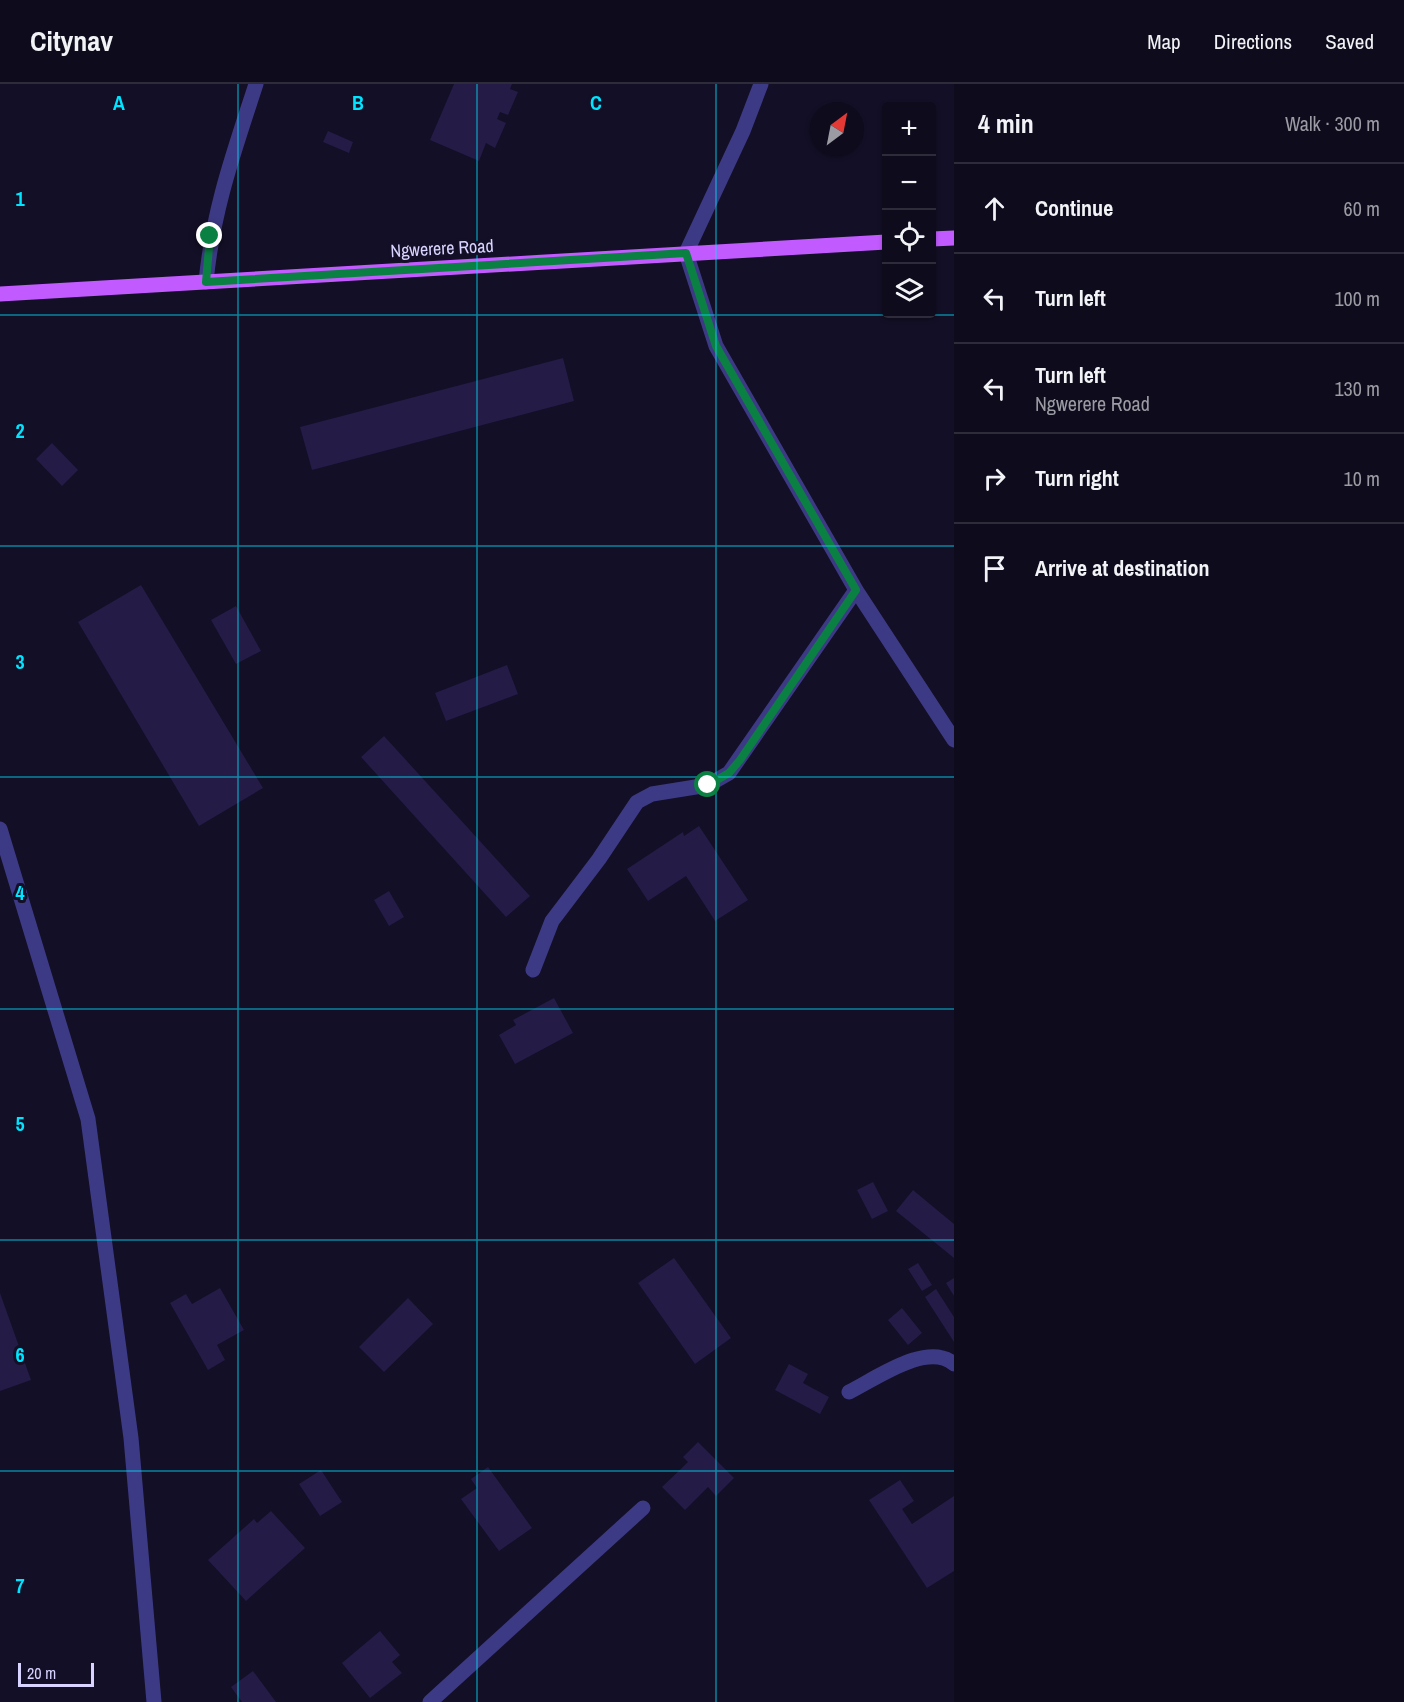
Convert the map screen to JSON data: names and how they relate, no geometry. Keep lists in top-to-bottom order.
{
  "streets": {
    "main road": ["Ngwerere Road"]
  },
  "scale_bar": "20 m",
  "north": "top right",
  "page": {
    "header": "Citynav",
    "nav": ["Map", "Directions", "Saved"],
    "heading": ["4 min", "Walk · 300 m"],
    "map_buttons": ["+", "−"],
    "list": [
      ["Continue", "60 m"],
      ["Turn left", "100 m"],
      ["Turn left", "Ngwerere Road", "130 m"],
      ["Turn right", "10 m"],
      "Arrive at destination"
    ],
    "scale": "20 m"
  },
  "grid": {
    "columns": ["A", "B", "C"],
    "rows": [
      "1",
      "2",
      "3",
      "4",
      "5",
      "6",
      "7"
    ]
  }
}
